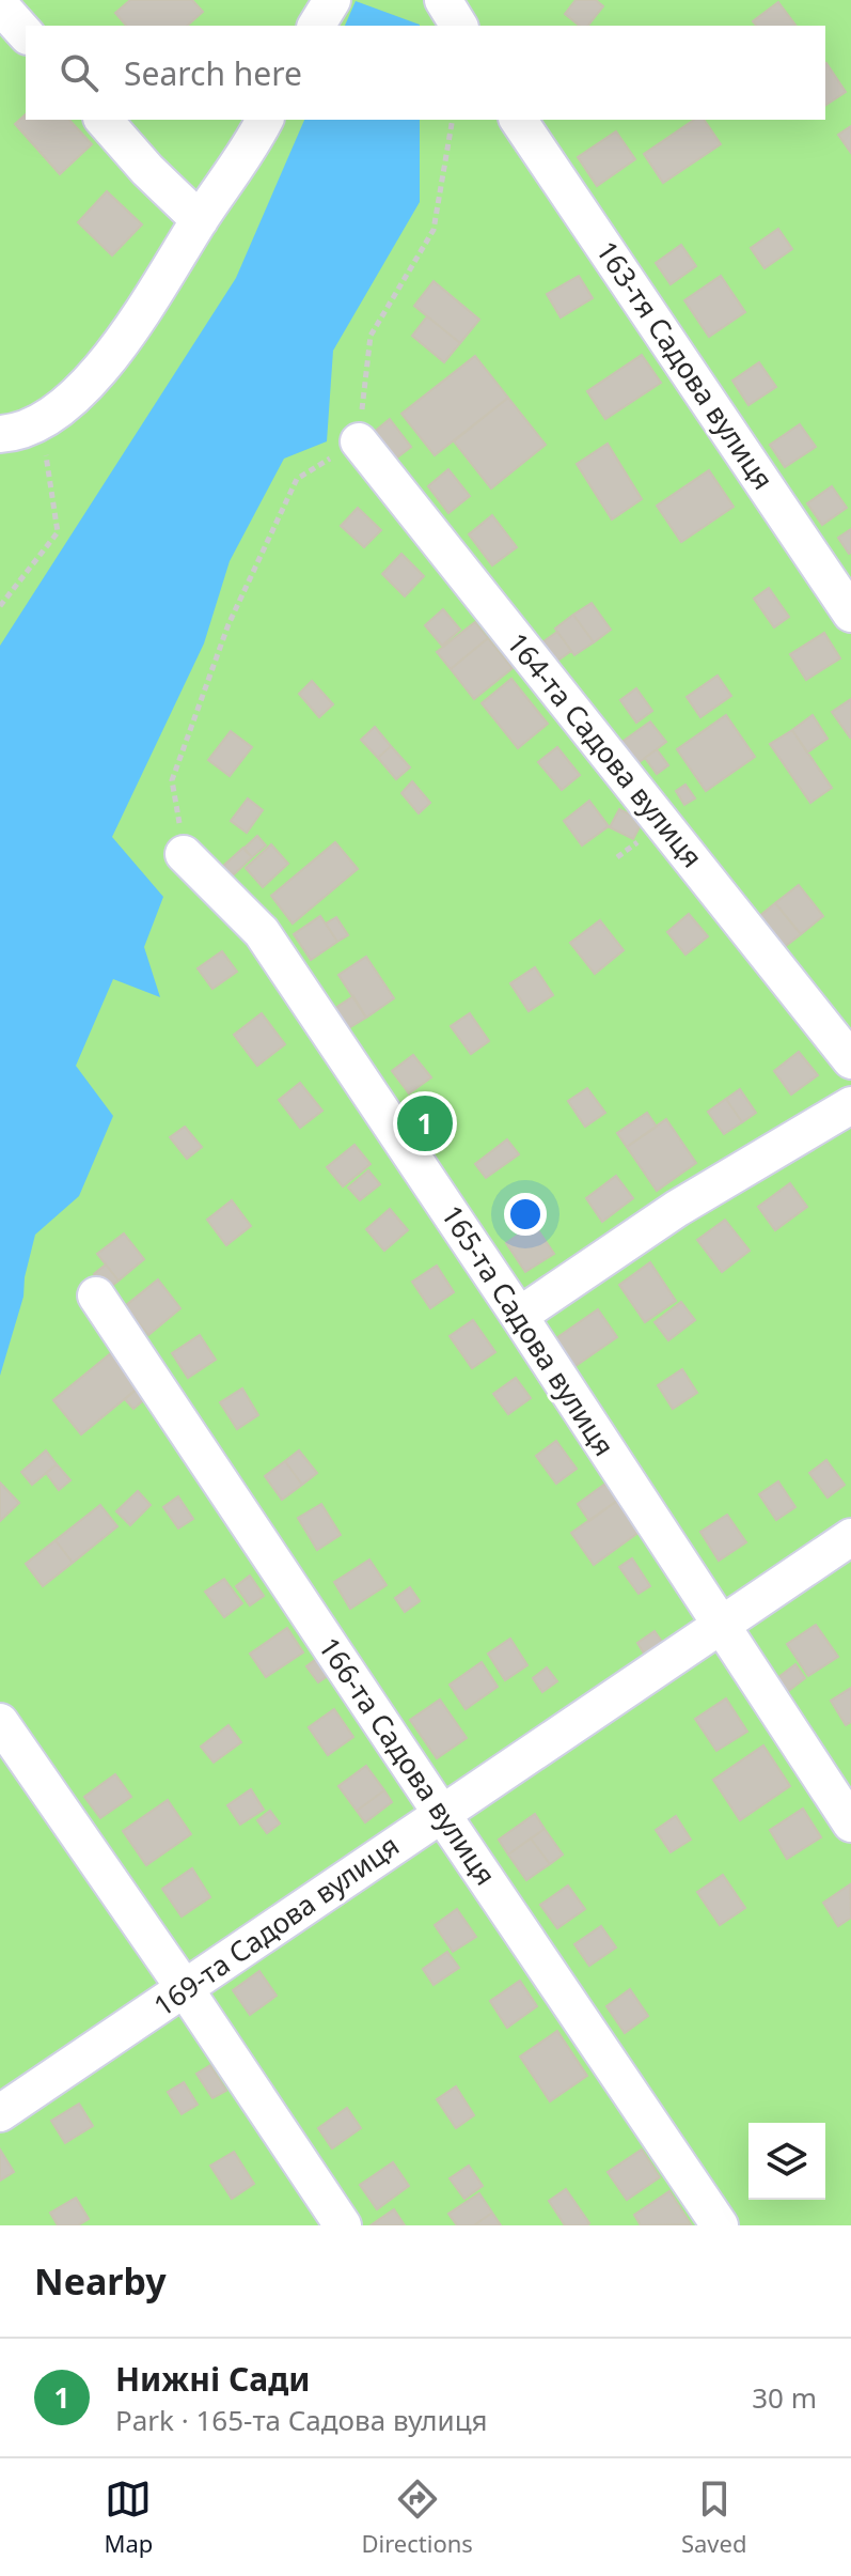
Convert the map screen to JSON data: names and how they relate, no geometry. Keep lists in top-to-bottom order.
{
  "streets": {
    "street": [
      "163-тя Садова вулиця",
      "164-та Садова вулиця",
      "165-та Садова вулиця",
      "166-та Садова вулиця",
      "169-та Садова вулиця"
    ]
  },
  "crossings": [
    ["165-та Садова вулиця", "169-та Садова вулиця"],
    ["166-та Садова вулиця", "169-та Садова вулиця"]
  ],
  "page": {
    "search": "Search here",
    "pins": "1",
    "heading": "Nearby",
    "list": [
      {
        "mark": "1",
        "name": "Нижні Сади",
        "note": "Park · 165-та Садова вулиця",
        "value": "30 m"
      }
    ],
    "nav": ["Map", "Directions", "Saved"]
  }
}
